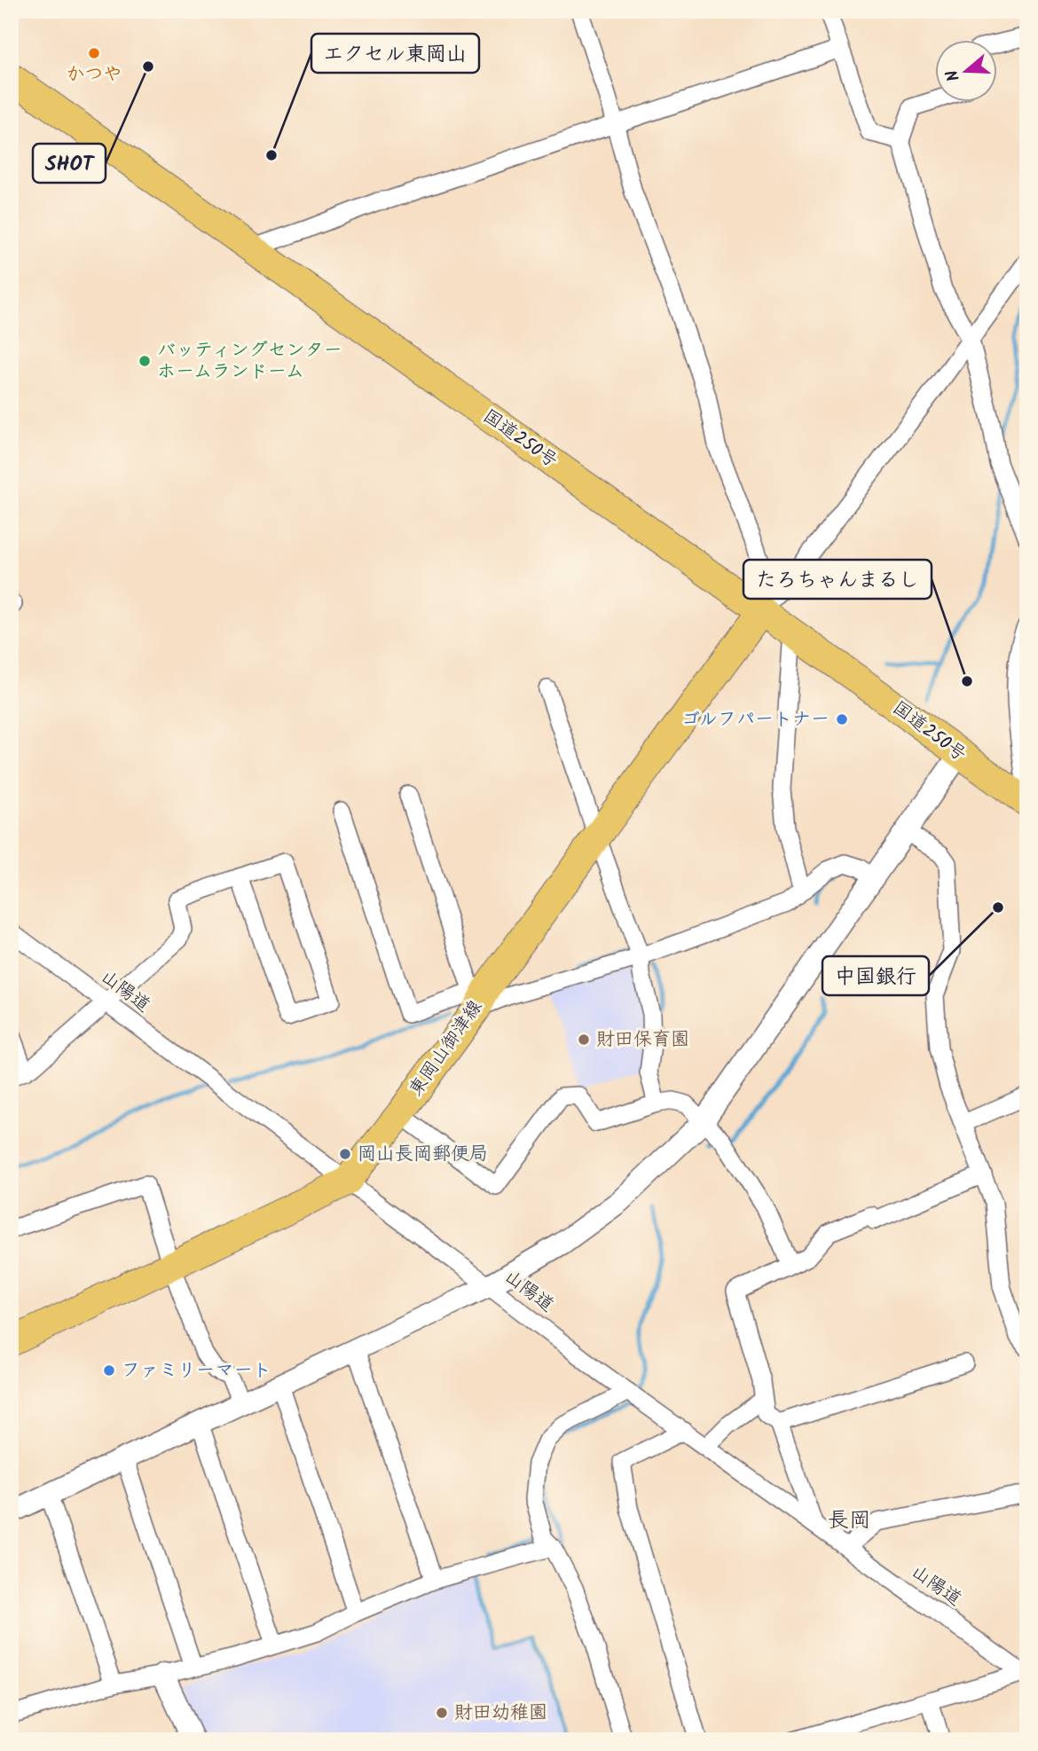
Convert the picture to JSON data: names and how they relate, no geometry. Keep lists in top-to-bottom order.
{
  "streets": {
    "main road": ["国道250号", "東岡山御津線"],
    "street": ["山陽道"]
  },
  "crossings": [
    ["国道250号", "東岡山御津線"],
    ["山陽道", "東岡山御津線"]
  ],
  "districts": ["長岡"],
  "places": [
    "かつや",
    "SHOT",
    "エクセル東岡山",
    "バッティングセンター ホームランドーム",
    "たろちゃんまるし",
    "ゴルフパートナー",
    "中国銀行",
    "財田保育園",
    "岡山長岡郵便局",
    "ファミリーマート",
    "財田幼稚園"
  ],
  "north": "left"
}
